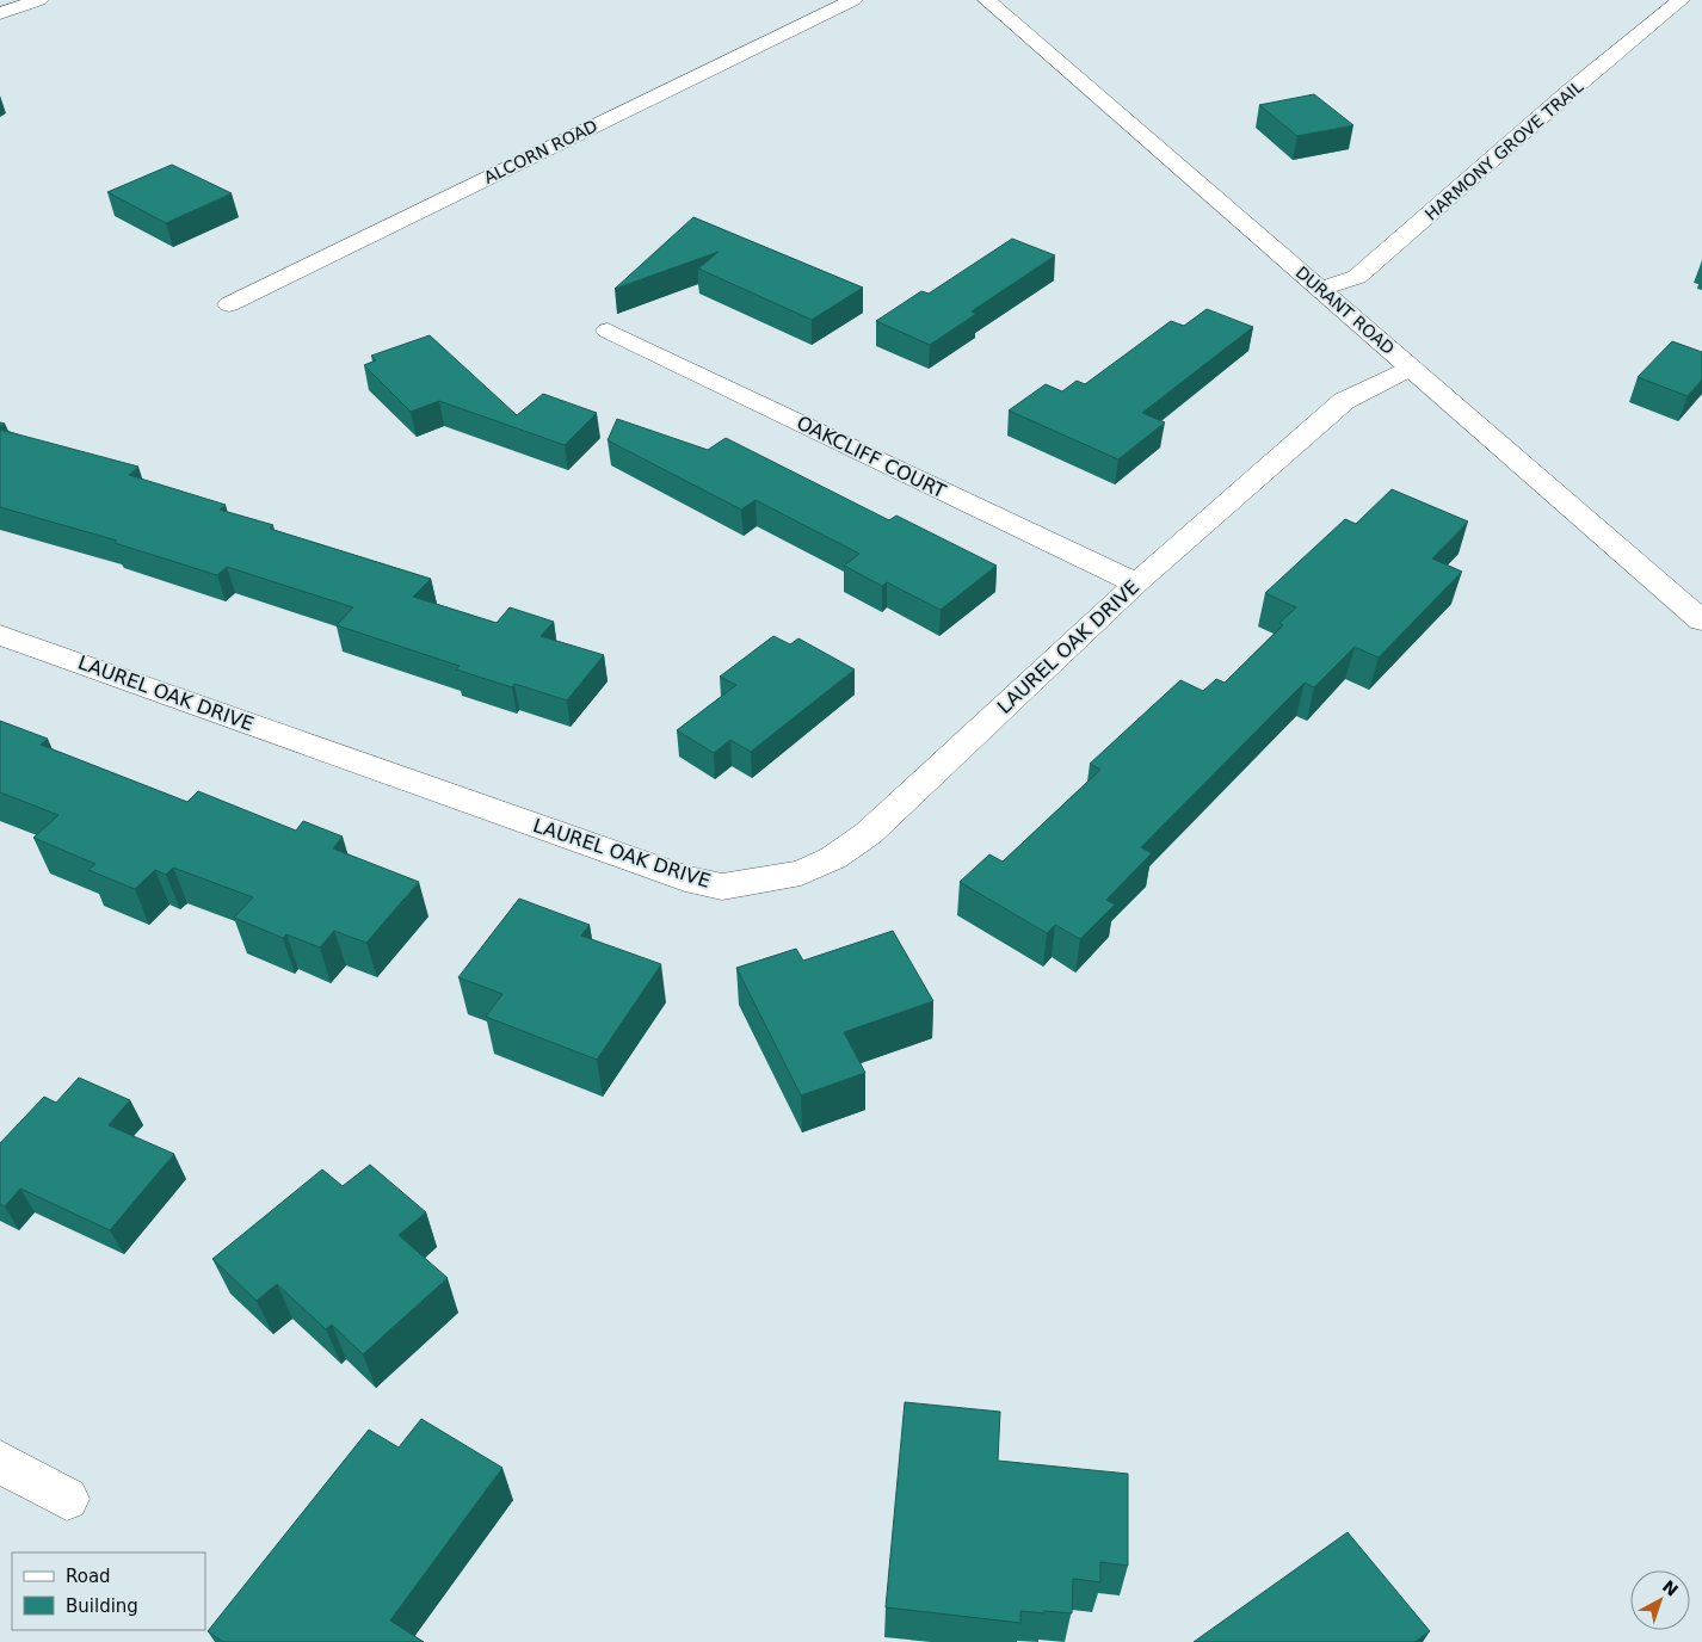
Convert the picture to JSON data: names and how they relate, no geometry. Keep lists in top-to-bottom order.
{
  "streets": {
    "street": [
      "HARMONY GROVE TRAIL",
      "ALCORN ROAD",
      "DURANT ROAD",
      "OAKCLIFF COURT",
      "LAUREL OAK DRIVE"
    ]
  },
  "crossings": [
    ["HARMONY GROVE TRAIL", "DURANT ROAD"],
    ["DURANT ROAD", "LAUREL OAK DRIVE"],
    ["OAKCLIFF COURT", "LAUREL OAK DRIVE"]
  ],
  "legend": ["Road", "Building"],
  "north": "top right"
}
